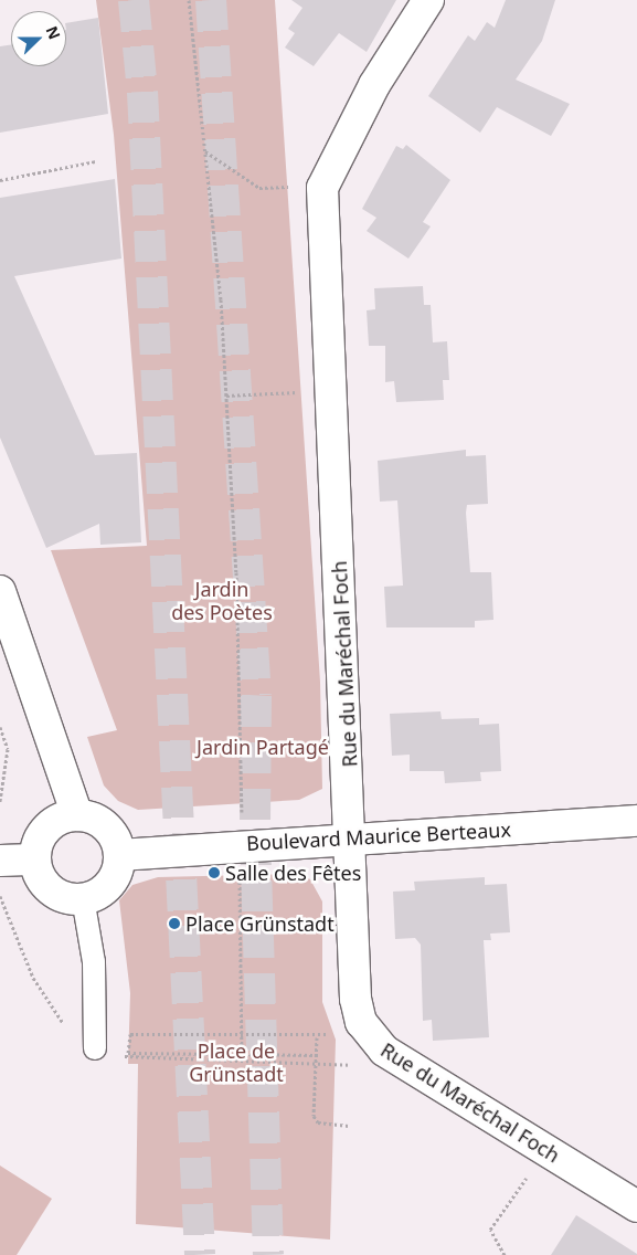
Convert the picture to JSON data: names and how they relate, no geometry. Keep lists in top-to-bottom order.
{
  "streets": {
    "street": ["Rue du Maréchal Foch", "Boulevard Maurice Berteaux"]
  },
  "crossings": [
    ["Rue du Maréchal Foch", "Boulevard Maurice Berteaux"]
  ],
  "parks": ["Jardin des Poètes", "Jardin Partagé", "Place de Grünstadt"],
  "places": ["Salle des Fêtes", "Place Grünstadt"],
  "north": "right"
}
